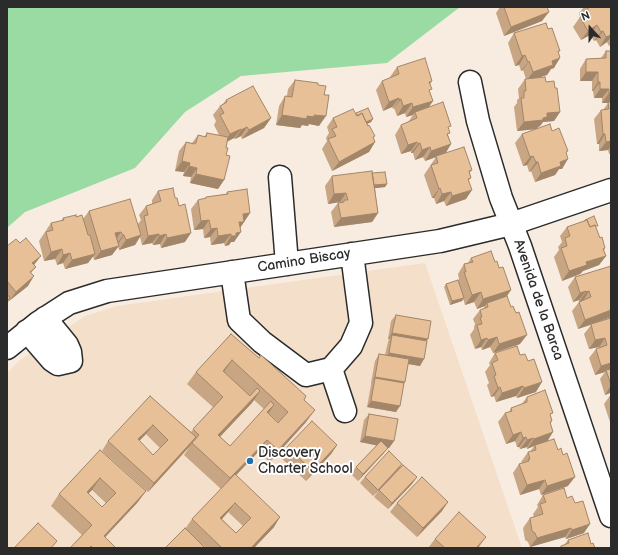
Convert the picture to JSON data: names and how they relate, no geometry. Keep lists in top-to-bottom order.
{
  "streets": {
    "street": ["Camino Biscay", "Avenida de la Barca"]
  },
  "crossings": [
    ["Camino Biscay", "Avenida de la Barca"]
  ],
  "places": ["Discovery Charter School"],
  "north": "top"
}
